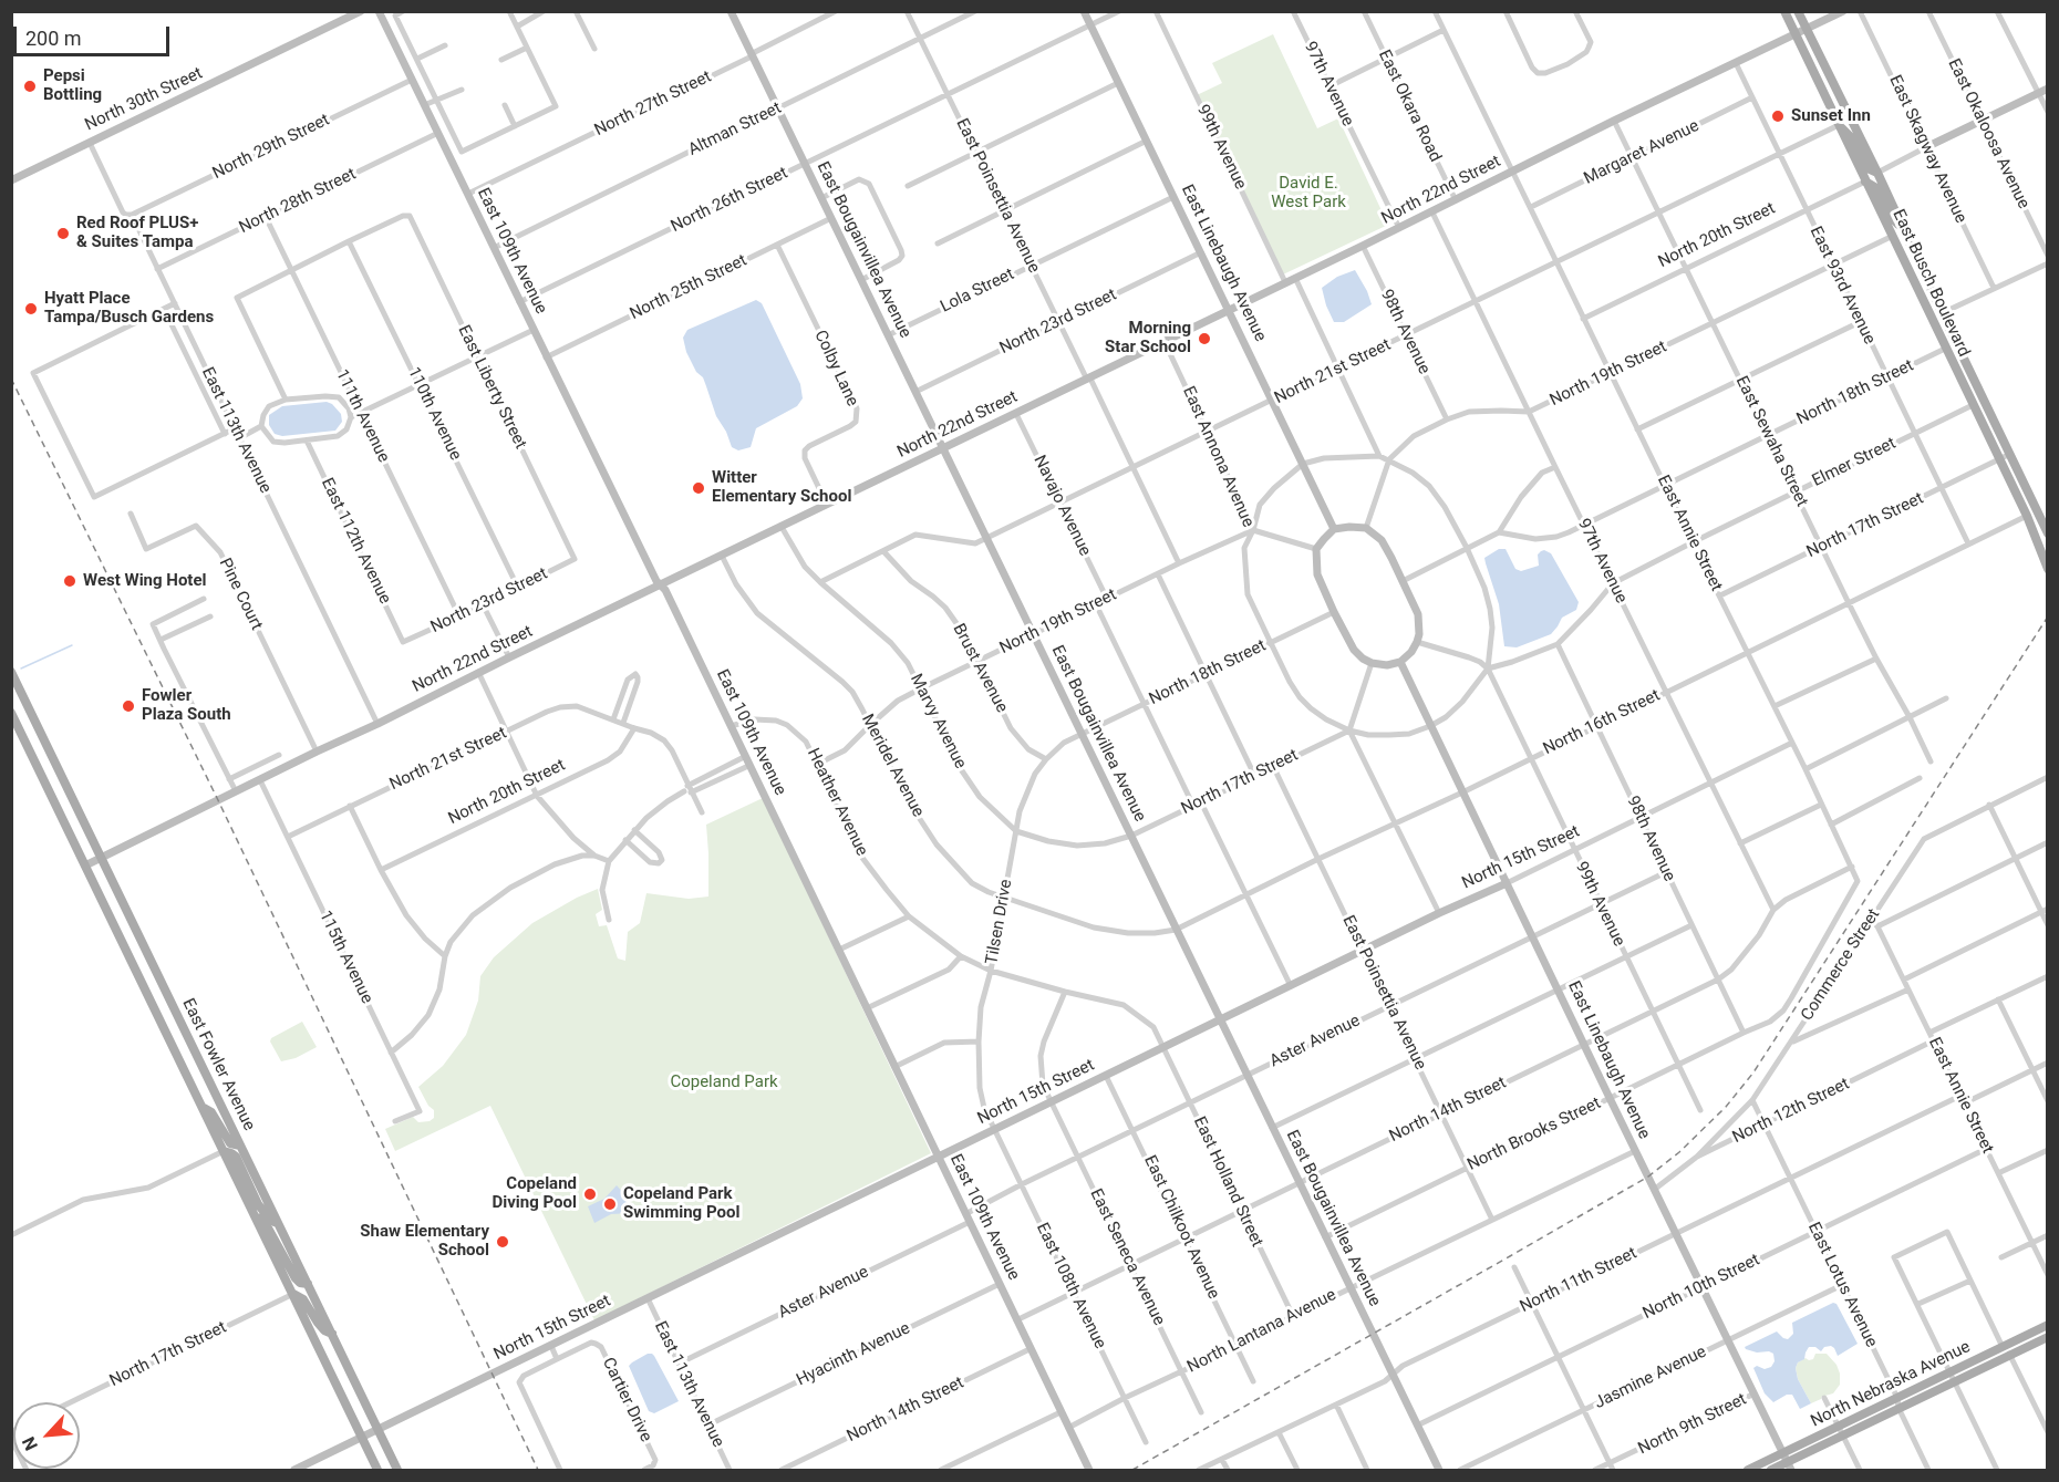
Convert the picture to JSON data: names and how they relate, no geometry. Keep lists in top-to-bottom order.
{
  "streets": {
    "main road": ["East Busch Boulevard", "East Fowler Avenue", "North Nebraska Avenue"],
    "street": [
      "97th Avenue",
      "North 30th Street",
      "North 27th Street",
      "East Okara Road",
      "Altman Street",
      "East Okaloosa Avenue",
      "North 29th Street",
      "99th Avenue",
      "East Skagway Avenue",
      "Margaret Avenue",
      "North 22nd Street",
      "East Poinsettia Avenue",
      "North 26th Street",
      "North 28th Street",
      "North 20th Street",
      "East Bougainvillea Avenue",
      "East 109th Avenue",
      "East Linebaugh Avenue",
      "East 93rd Avenue",
      "North 25th Street",
      "Lola Street",
      "North 23rd Street",
      "98th Avenue",
      "Colby Lane",
      "North 21st Street",
      "North 19th Street",
      "East Liberty Street",
      "North 18th Street",
      "110th Avenue",
      "111th Avenue",
      "East 113th Avenue",
      "East Sewaha Street",
      "East Annona Avenue",
      "Elmer Street",
      "Navajo Avenue",
      "North 17th Street",
      "East Annie Street",
      "East 112th Avenue",
      "Pine Court",
      "Brust Avenue",
      "Marvy Avenue",
      "North 16th Street",
      "Meridel Avenue",
      "Heather Avenue",
      "North 15th Street",
      "Tilsen Drive",
      "115th Avenue",
      "Commerce Street",
      "Aster Avenue",
      "North 14th Street",
      "North 12th Street",
      "North Brooks Street",
      "East Holland Street",
      "East Chilkoot Avenue",
      "East Seneca Avenue",
      "North 11th Street",
      "East Lotus Avenue",
      "East 108th Avenue",
      "North 10th Street",
      "North Lantana Avenue",
      "Hyacinth Avenue",
      "Jasmine Avenue",
      "Cartier Drive",
      "North 9th Street"
    ]
  },
  "crossings": [
    ["97th Avenue", "North 22nd Street"],
    ["97th Avenue", "North 21st Street"],
    ["97th Avenue", "North 19th Street"],
    ["97th Avenue", "North 18th Street"],
    ["97th Avenue", "Elmer Street"],
    ["97th Avenue", "North 16th Street"],
    ["97th Avenue", "North 15th Street"],
    ["97th Avenue", "North 14th Street"],
    ["North 30th Street", "East 113th Avenue"],
    ["North 27th Street", "East Bougainvillea Avenue"],
    ["North 27th Street", "East 109th Avenue"],
    ["East Okara Road", "North 22nd Street"],
    ["Altman Street", "East Poinsettia Avenue"],
    ["Altman Street", "East Bougainvillea Avenue"],
    ["Altman Street", "East 109th Avenue"],
    ["North 29th Street", "East 109th Avenue"],
    ["North 29th Street", "East 113th Avenue"],
    ["99th Avenue", "North 22nd Street"],
    ["99th Avenue", "Elmer Street"],
    ["99th Avenue", "North 16th Street"],
    ["99th Avenue", "North 15th Street"],
    ["99th Avenue", "Aster Avenue"],
    ["99th Avenue", "North 14th Street"],
    ["99th Avenue", "North Brooks Street"],
    ["Margaret Avenue", "East 93rd Avenue"],
    ["Margaret Avenue", "East Sewaha Street"],
    ["Margaret Avenue", "East Annie Street"],
    ["North 22nd Street", "East Poinsettia Avenue"],
    ["North 22nd Street", "East Bougainvillea Avenue"],
    ["North 22nd Street", "East 109th Avenue"],
    ["North 22nd Street", "East Linebaugh Avenue"],
    ["North 22nd Street", "East Busch Boulevard"],
    ["North 22nd Street", "East 93rd Avenue"],
    ["North 22nd Street", "98th Avenue"],
    ["North 22nd Street", "Colby Lane"],
    ["North 22nd Street", "East 113th Avenue"],
    ["North 22nd Street", "East Sewaha Street"],
    ["North 22nd Street", "East Annona Avenue"],
    ["North 22nd Street", "Navajo Avenue"],
    ["North 22nd Street", "East Annie Street"],
    ["North 22nd Street", "Pine Court"],
    ["North 22nd Street", "Marvy Avenue"],
    ["North 22nd Street", "Meridel Avenue"],
    ["North 22nd Street", "115th Avenue"],
    ["North 22nd Street", "East Fowler Avenue"],
    ["East Poinsettia Avenue", "North 26th Street"],
    ["East Poinsettia Avenue", "Lola Street"],
    ["East Poinsettia Avenue", "North 23rd Street"],
    ["East Poinsettia Avenue", "North 21st Street"],
    ["East Poinsettia Avenue", "North 19th Street"],
    ["East Poinsettia Avenue", "North 17th Street"],
    ["East Poinsettia Avenue", "North 16th Street"],
    ["East Poinsettia Avenue", "North 15th Street"],
    ["East Poinsettia Avenue", "Aster Avenue"],
    ["East Poinsettia Avenue", "North 14th Street"],
    ["East Poinsettia Avenue", "North Brooks Street"],
    ["East Poinsettia Avenue", "North Lantana Avenue"],
    ["North 26th Street", "East Bougainvillea Avenue"],
    ["North 26th Street", "East 109th Avenue"],
    ["North 26th Street", "East Linebaugh Avenue"],
    ["North 28th Street", "East 109th Avenue"],
    ["North 28th Street", "111th Avenue"],
    ["North 28th Street", "East 113th Avenue"],
    ["North 20th Street", "East Busch Boulevard"],
    ["North 20th Street", "East 93rd Avenue"],
    ["North 20th Street", "North 21st Street"],
    ["North 20th Street", "East Sewaha Street"],
    ["North 20th Street", "East Annie Street"],
    ["East Bougainvillea Avenue", "North 25th Street"],
    ["East Bougainvillea Avenue", "Lola Street"],
    ["East Bougainvillea Avenue", "North 23rd Street"],
    ["East Bougainvillea Avenue", "North 21st Street"],
    ["East Bougainvillea Avenue", "North 19th Street"],
    ["East Bougainvillea Avenue", "North 18th Street"],
    ["East Bougainvillea Avenue", "North 17th Street"],
    ["East Bougainvillea Avenue", "Marvy Avenue"],
    ["East Bougainvillea Avenue", "North 16th Street"],
    ["East Bougainvillea Avenue", "Meridel Avenue"],
    ["East Bougainvillea Avenue", "North 15th Street"],
    ["East Bougainvillea Avenue", "Tilsen Drive"],
    ["East Bougainvillea Avenue", "Aster Avenue"],
    ["East Bougainvillea Avenue", "North 14th Street"],
    ["East Bougainvillea Avenue", "North Brooks Street"],
    ["East Bougainvillea Avenue", "North 11th Street"],
    ["East Bougainvillea Avenue", "North 10th Street"],
    ["East Bougainvillea Avenue", "North Lantana Avenue"],
    ["East 109th Avenue", "North 25th Street"],
    ["East 109th Avenue", "Heather Avenue"],
    ["East 109th Avenue", "North 15th Street"],
    ["East 109th Avenue", "Aster Avenue"],
    ["East 109th Avenue", "North 14th Street"],
    ["East 109th Avenue", "North Lantana Avenue"],
    ["East 109th Avenue", "Hyacinth Avenue"],
    ["East Linebaugh Avenue", "Lola Street"],
    ["East Linebaugh Avenue", "North 23rd Street"],
    ["East Linebaugh Avenue", "North 21st Street"],
    ["East Linebaugh Avenue", "North 16th Street"],
    ["East Linebaugh Avenue", "North 15th Street"],
    ["East Linebaugh Avenue", "Aster Avenue"],
    ["East Linebaugh Avenue", "North 14th Street"],
    ["East Linebaugh Avenue", "North 12th Street"],
    ["East Linebaugh Avenue", "North Brooks Street"],
    ["East Linebaugh Avenue", "North 11th Street"],
    ["East Linebaugh Avenue", "North 10th Street"],
    ["East Linebaugh Avenue", "North Lantana Avenue"],
    ["East Linebaugh Avenue", "Jasmine Avenue"],
    ["East Linebaugh Avenue", "North Nebraska Avenue"],
    ["East Linebaugh Avenue", "North 9th Street"],
    ["East Busch Boulevard", "North 21st Street"],
    ["East Busch Boulevard", "North 19th Street"],
    ["East Busch Boulevard", "North 18th Street"],
    ["East Busch Boulevard", "Elmer Street"],
    ["East Busch Boulevard", "North 17th Street"],
    ["East Busch Boulevard", "North 16th Street"],
    ["East 93rd Avenue", "North 21st Street"],
    ["East 93rd Avenue", "North 19th Street"],
    ["East 93rd Avenue", "North 18th Street"],
    ["East 93rd Avenue", "Elmer Street"],
    ["East 93rd Avenue", "North 17th Street"],
    ["East 93rd Avenue", "North 16th Street"],
    ["North 25th Street", "Colby Lane"],
    ["North 23rd Street", "East Liberty Street"],
    ["North 23rd Street", "110th Avenue"],
    ["North 23rd Street", "111th Avenue"],
    ["North 23rd Street", "East 112th Avenue"],
    ["98th Avenue", "North 21st Street"],
    ["98th Avenue", "North 19th Street"],
    ["98th Avenue", "Elmer Street"],
    ["98th Avenue", "North 16th Street"],
    ["98th Avenue", "North 15th Street"],
    ["98th Avenue", "Aster Avenue"],
    ["98th Avenue", "North 14th Street"],
    ["98th Avenue", "North Brooks Street"],
    ["North 21st Street", "East Sewaha Street"],
    ["North 21st Street", "East Annona Avenue"],
    ["North 21st Street", "Navajo Avenue"],
    ["North 21st Street", "East Annie Street"],
    ["North 21st Street", "Brust Avenue"],
    ["North 21st Street", "Marvy Avenue"],
    ["North 21st Street", "115th Avenue"],
    ["North 19th Street", "East Sewaha Street"],
    ["North 19th Street", "East Annona Avenue"],
    ["North 19th Street", "Navajo Avenue"],
    ["North 19th Street", "East Annie Street"],
    ["North 19th Street", "Brust Avenue"],
    ["North 19th Street", "Marvy Avenue"],
    ["North 19th Street", "Meridel Avenue"],
    ["North 19th Street", "Heather Avenue"],
    ["East Liberty Street", "110th Avenue"],
    ["North 18th Street", "East Sewaha Street"],
    ["North 18th Street", "East Annona Avenue"],
    ["North 18th Street", "East Annie Street"],
    ["North 18th Street", "Tilsen Drive"],
    ["East 113th Avenue", "North 15th Street"],
    ["East 113th Avenue", "Aster Avenue"],
    ["East 113th Avenue", "Hyacinth Avenue"],
    ["East Sewaha Street", "Elmer Street"],
    ["East Sewaha Street", "North 17th Street"],
    ["East Sewaha Street", "North 16th Street"],
    ["East Annona Avenue", "North 17th Street"],
    ["Elmer Street", "East Annie Street"],
    ["North 17th Street", "East Annie Street"],
    ["North 17th Street", "Marvy Avenue"],
    ["North 17th Street", "East Fowler Avenue"],
    ["East Annie Street", "North 16th Street"],
    ["East Annie Street", "North 15th Street"],
    ["East Annie Street", "Commerce Street"],
    ["East Annie Street", "North 14th Street"],
    ["East Annie Street", "North 12th Street"],
    ["East Annie Street", "North 11th Street"],
    ["East Annie Street", "North 10th Street"],
    ["Brust Avenue", "Tilsen Drive"],
    ["Marvy Avenue", "Tilsen Drive"],
    ["North 16th Street", "Meridel Avenue"],
    ["Meridel Avenue", "Tilsen Drive"],
    ["Heather Avenue", "North 15th Street"],
    ["Heather Avenue", "Tilsen Drive"],
    ["Heather Avenue", "East Holland Street"],
    ["Heather Avenue", "East Seneca Avenue"],
    ["North 15th Street", "Tilsen Drive"],
    ["North 15th Street", "East Fowler Avenue"],
    ["North 15th Street", "East Holland Street"],
    ["North 15th Street", "East Chilkoot Avenue"],
    ["North 15th Street", "East Seneca Avenue"],
    ["North 15th Street", "East 108th Avenue"],
    ["Tilsen Drive", "East 108th Avenue"],
    ["Commerce Street", "North 12th Street"],
    ["Commerce Street", "East Lotus Avenue"],
    ["Aster Avenue", "East Holland Street"],
    ["Aster Avenue", "East Chilkoot Avenue"],
    ["Aster Avenue", "East Seneca Avenue"],
    ["Aster Avenue", "East 108th Avenue"],
    ["North 14th Street", "East Holland Street"],
    ["North 14th Street", "East Chilkoot Avenue"],
    ["North 14th Street", "East Seneca Avenue"],
    ["North 14th Street", "East 108th Avenue"],
    ["North 12th Street", "East Lotus Avenue"],
    ["East Holland Street", "North Lantana Avenue"],
    ["East Chilkoot Avenue", "North Lantana Avenue"],
    ["East Seneca Avenue", "North Lantana Avenue"],
    ["North 11th Street", "East Lotus Avenue"],
    ["East Lotus Avenue", "North 10th Street"],
    ["East Lotus Avenue", "Jasmine Avenue"],
    ["East Lotus Avenue", "North Nebraska Avenue"],
    ["East 108th Avenue", "North Lantana Avenue"]
  ],
  "parks": ["David E. West Park", "Copeland Park"],
  "places": [
    "Pepsi Bottling",
    "Sunset Inn",
    "Red Roof PLUS+ & Suites Tampa",
    "Hyatt Place Tampa/Busch Gardens",
    "Morning Star School",
    "Witter Elementary School",
    "West Wing Hotel",
    "Fowler Plaza South",
    "Copeland Diving Pool",
    "Copeland Park Swimming Pool",
    "Shaw Elementary School"
  ],
  "scale_bar": "200 m",
  "north": "bottom left"
}
